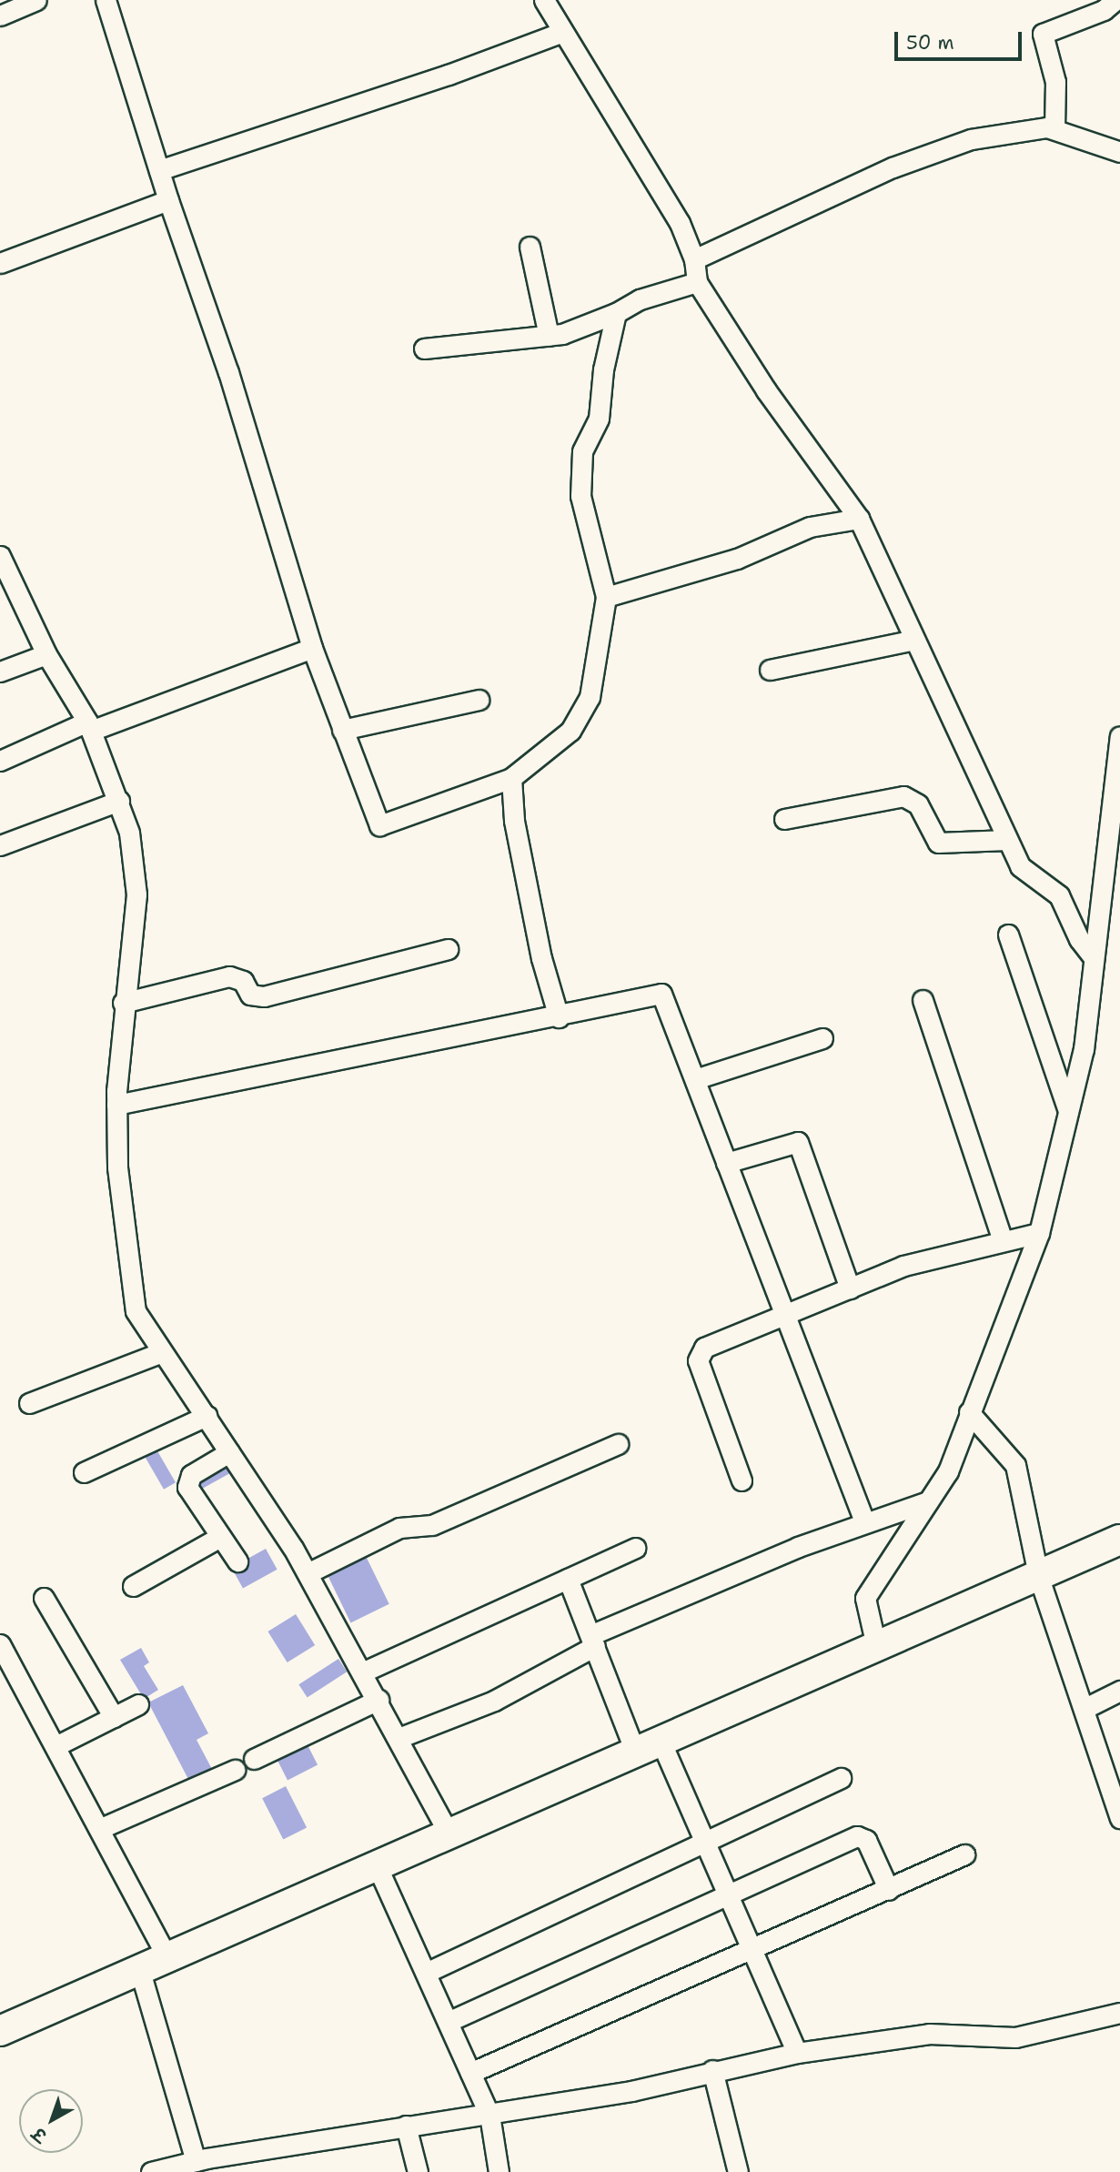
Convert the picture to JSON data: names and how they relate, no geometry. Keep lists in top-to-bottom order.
{
  "scale_bar": "50 m",
  "north": "bottom left"
}
